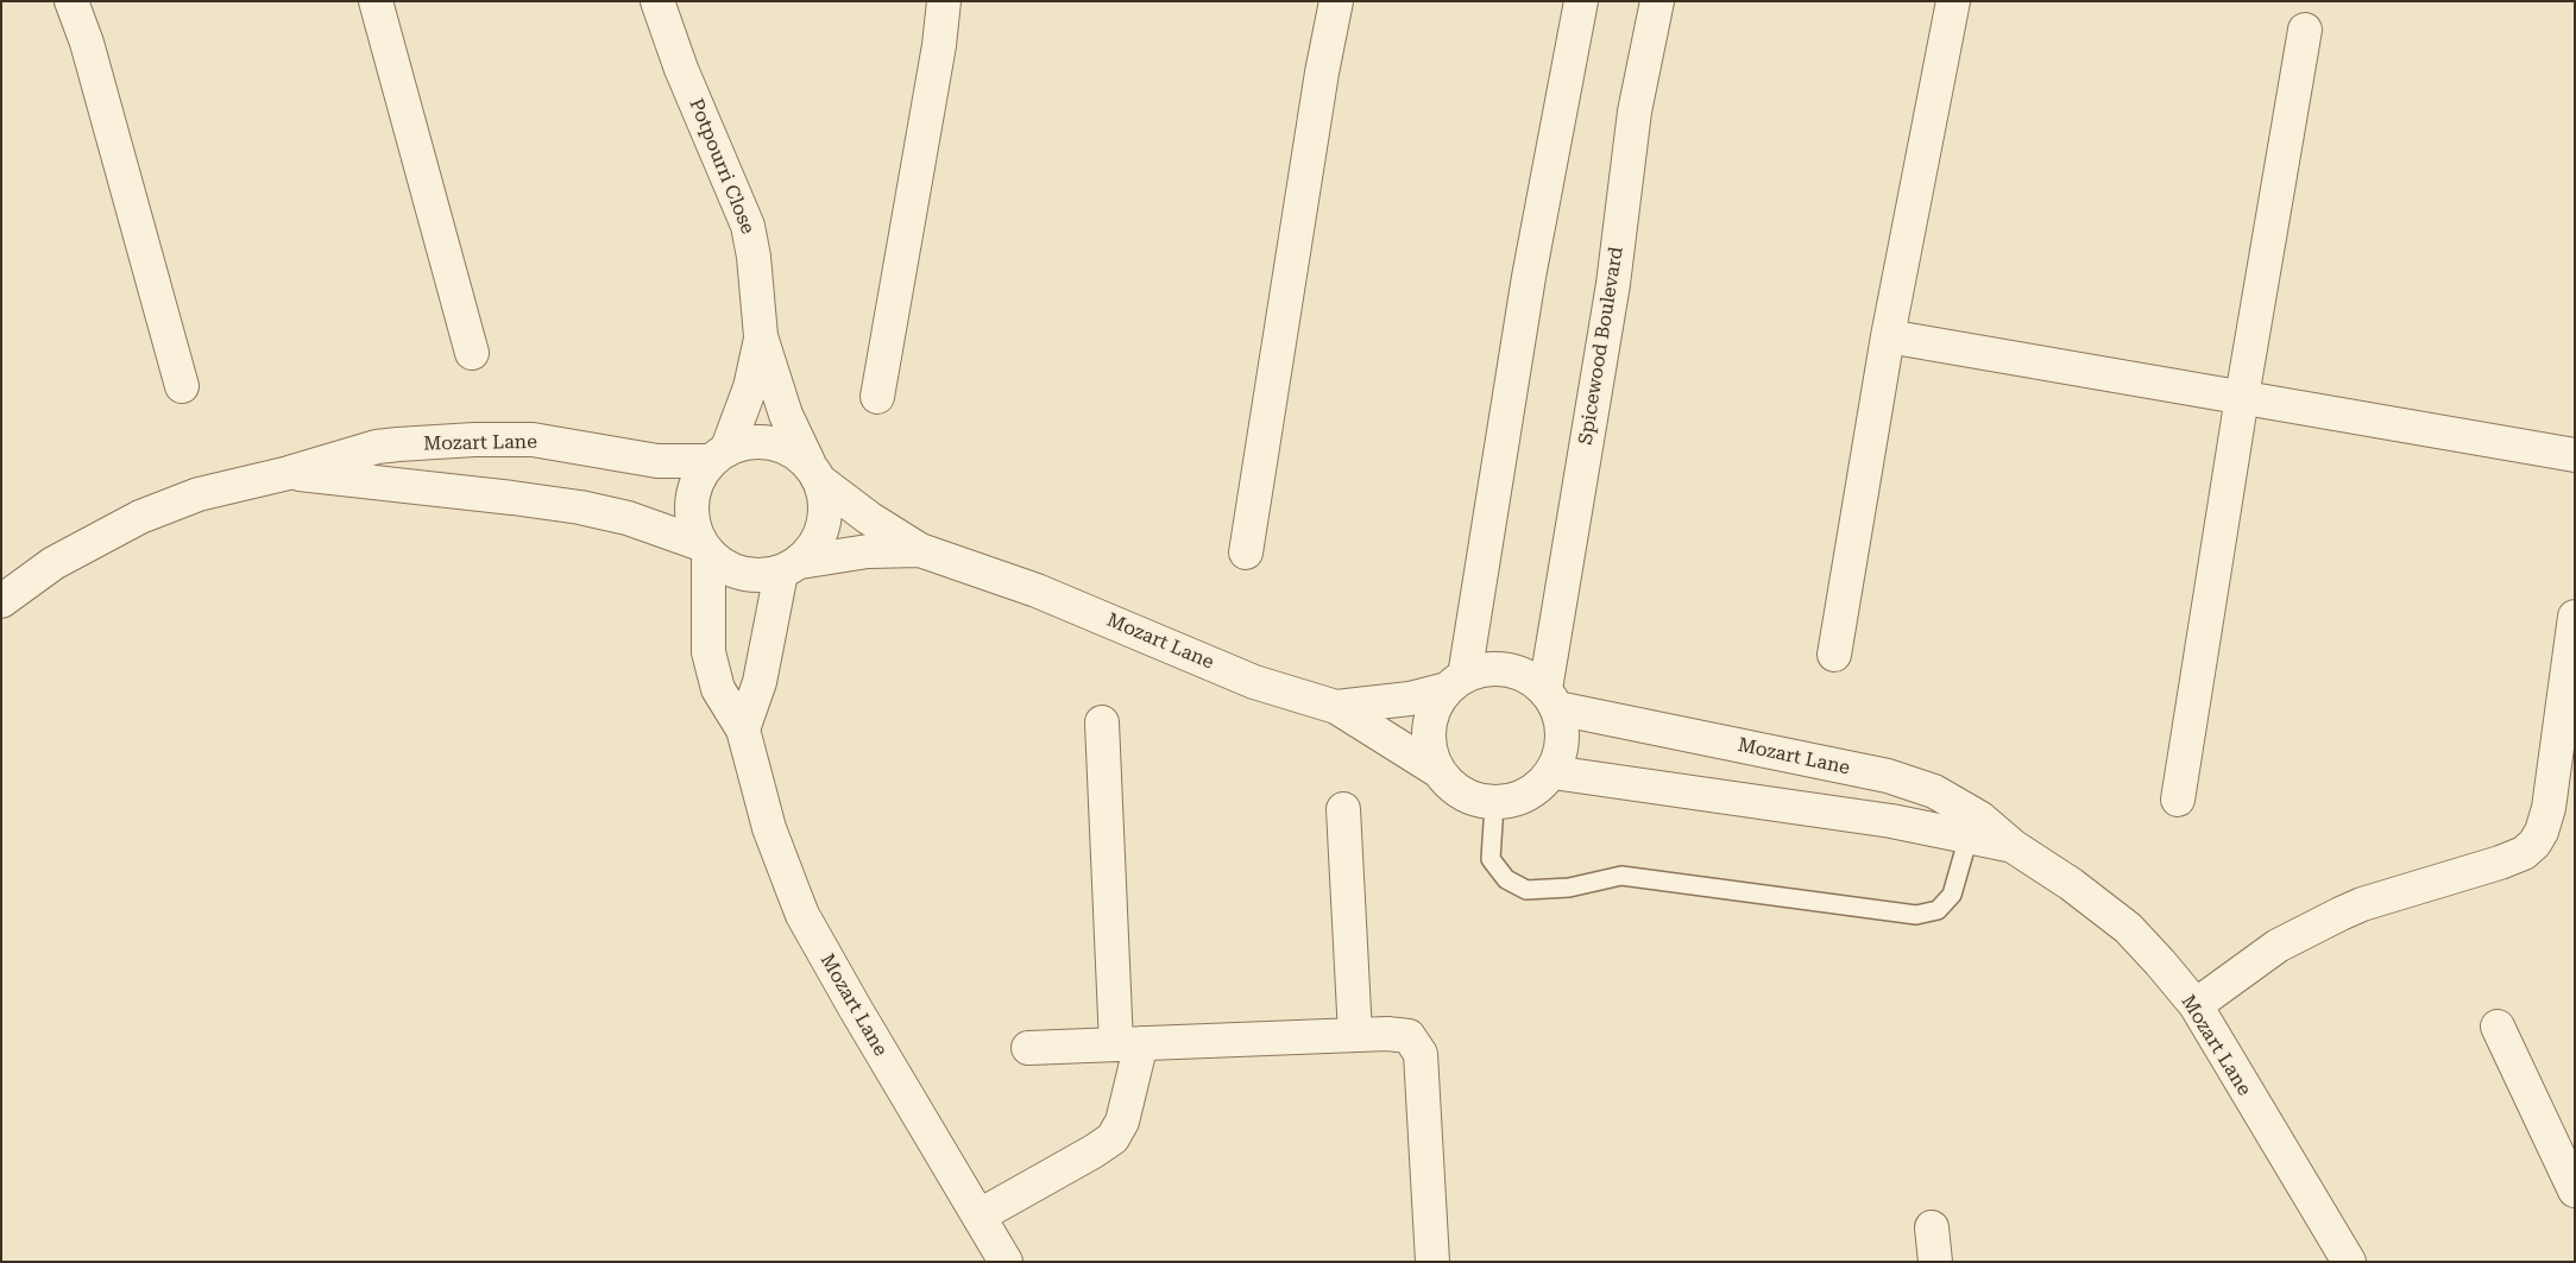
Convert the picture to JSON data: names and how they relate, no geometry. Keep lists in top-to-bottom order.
{
  "streets": {
    "street": ["Potpourri Close", "Spicewood Boulevard", "Mozart Lane"]
  },
  "crossings": [
    ["Potpourri Close", "Mozart Lane"],
    ["Spicewood Boulevard", "Mozart Lane"]
  ]
}
